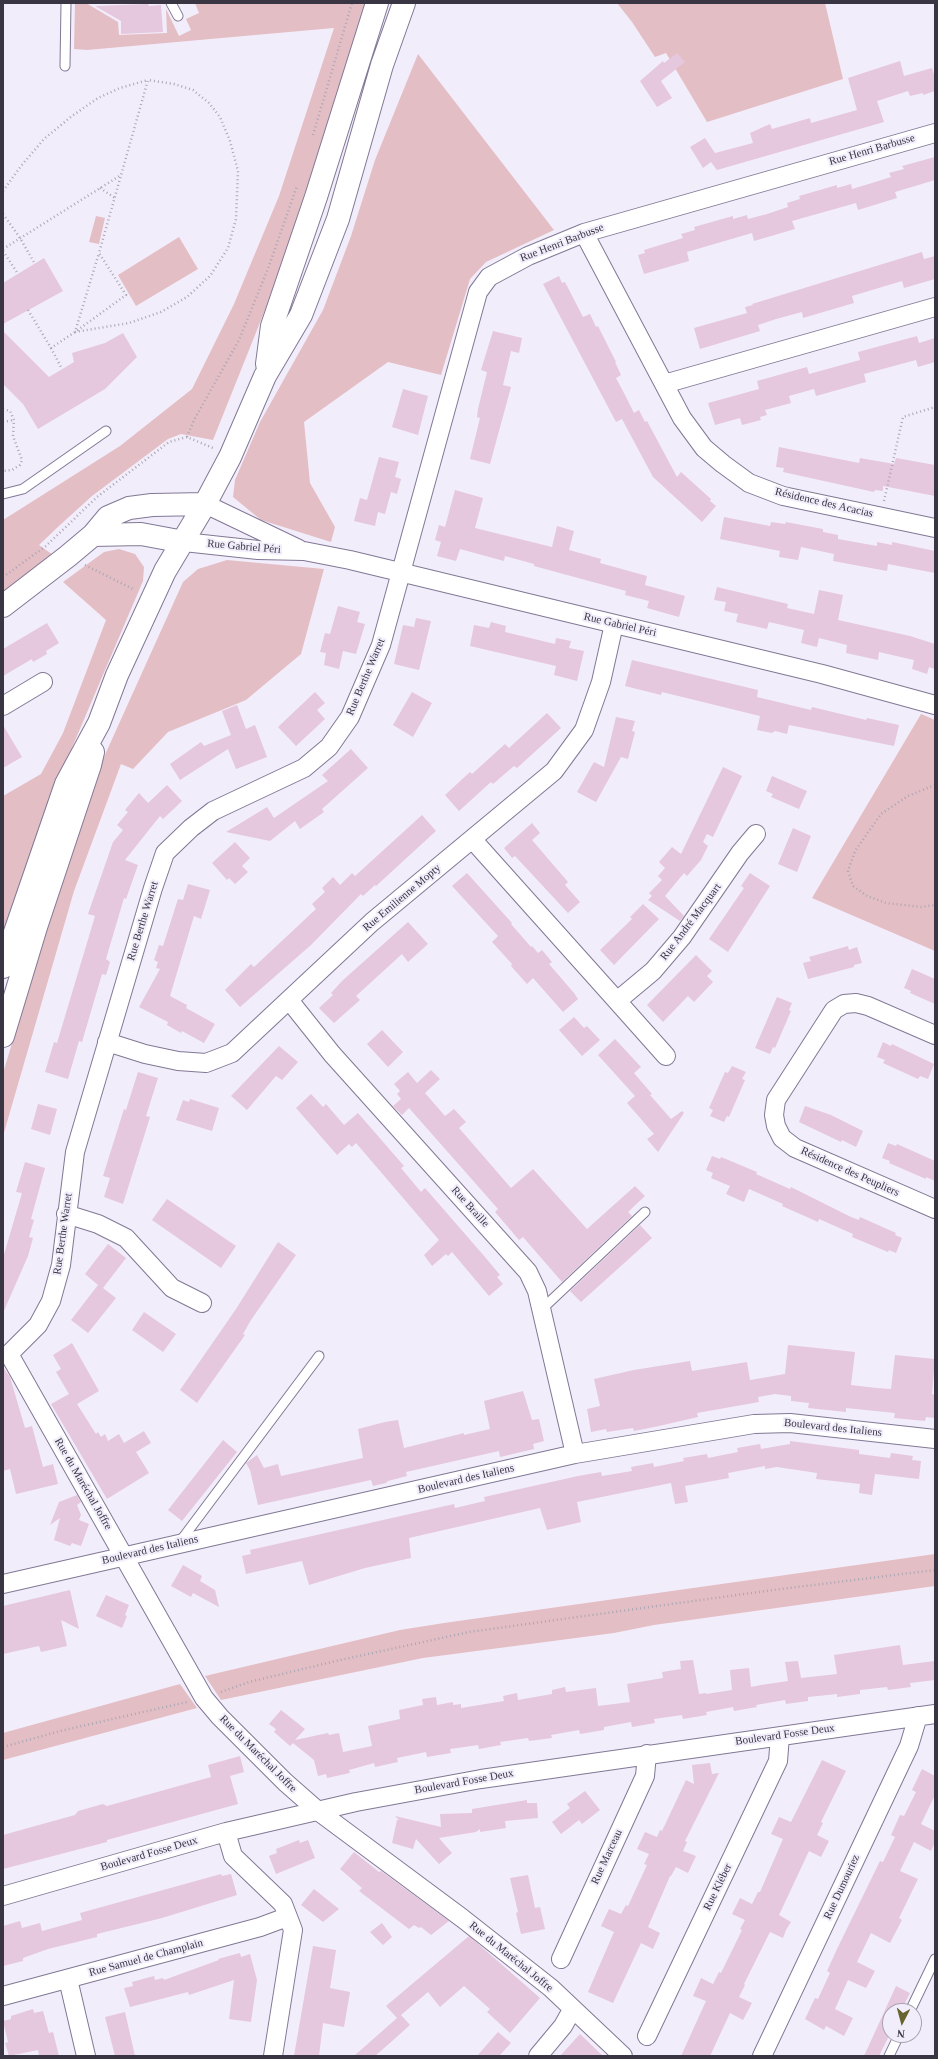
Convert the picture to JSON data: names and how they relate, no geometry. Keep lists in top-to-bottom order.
{
  "streets": {
    "street": [
      "Rue Henri Barbusse",
      "Résidence des Acacias",
      "Rue Gabriel Péri",
      "Rue Berthe Warret",
      "Rue Emilienne Mopty",
      "Rue André Macquart",
      "Résidence des Peupliers",
      "Rue Braille",
      "Boulevard des Italiens",
      "Rue du Maréchal Joffre",
      "Boulevard Fosse Deux",
      "Rue Marceau",
      "Rue Kléber",
      "Rue Dumouriez",
      "Rue Samuel de Champlain"
    ]
  },
  "crossings": [
    ["Rue Henri Barbusse", "Résidence des Acacias"],
    ["Rue Henri Barbusse", "Rue Gabriel Péri"],
    ["Rue Henri Barbusse", "Rue Berthe Warret"],
    ["Rue Gabriel Péri", "Rue Berthe Warret"],
    ["Rue Gabriel Péri", "Rue Emilienne Mopty"],
    ["Rue Berthe Warret", "Rue Emilienne Mopty"],
    ["Rue Berthe Warret", "Rue du Maréchal Joffre"],
    ["Rue Emilienne Mopty", "Rue Braille"],
    ["Rue Braille", "Boulevard des Italiens"],
    ["Boulevard des Italiens", "Rue du Maréchal Joffre"],
    ["Rue du Maréchal Joffre", "Boulevard Fosse Deux"],
    ["Boulevard Fosse Deux", "Rue Marceau"],
    ["Boulevard Fosse Deux", "Rue Kléber"],
    ["Boulevard Fosse Deux", "Rue Dumouriez"]
  ],
  "north": "bottom"
}
